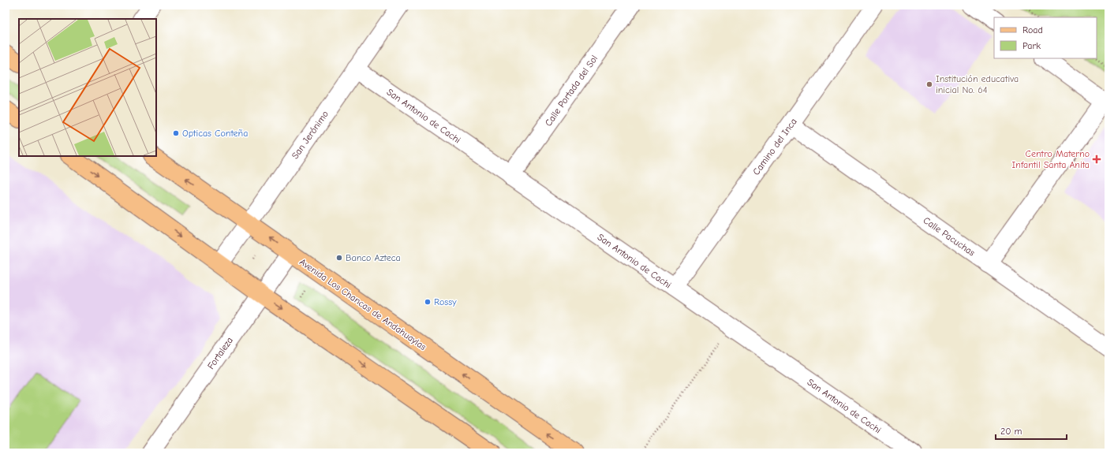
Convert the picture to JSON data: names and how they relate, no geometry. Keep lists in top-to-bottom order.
{
  "streets": {
    "main road": ["Avenida Los Chancas de Andahuaylas"],
    "street": [
      "Calle Portada del Sol",
      "San Antonio de Cachi",
      "San Jerónimo",
      "Camino del Inca",
      "Calle Pacuchas",
      "Fortaleza"
    ]
  },
  "crossings": [
    ["Calle Portada del Sol", "San Antonio de Cachi"],
    ["San Antonio de Cachi", "San Jerónimo"],
    ["San Antonio de Cachi", "Camino del Inca"],
    ["San Jerónimo", "Avenida Los Chancas de Andahuaylas"],
    ["Camino del Inca", "Calle Pacuchas"],
    ["Avenida Los Chancas de Andahuaylas", "Fortaleza"]
  ],
  "places": {
    "other": [
      "Institución educativa inicial No. 64",
      "Opticas Conteña",
      "Banco Azteca",
      "Rossy"
    ],
    "health": ["Centro Materno Infantil Santa Anita"]
  },
  "legend": ["Road", "Park"],
  "scale_bar": "20 m"
}
